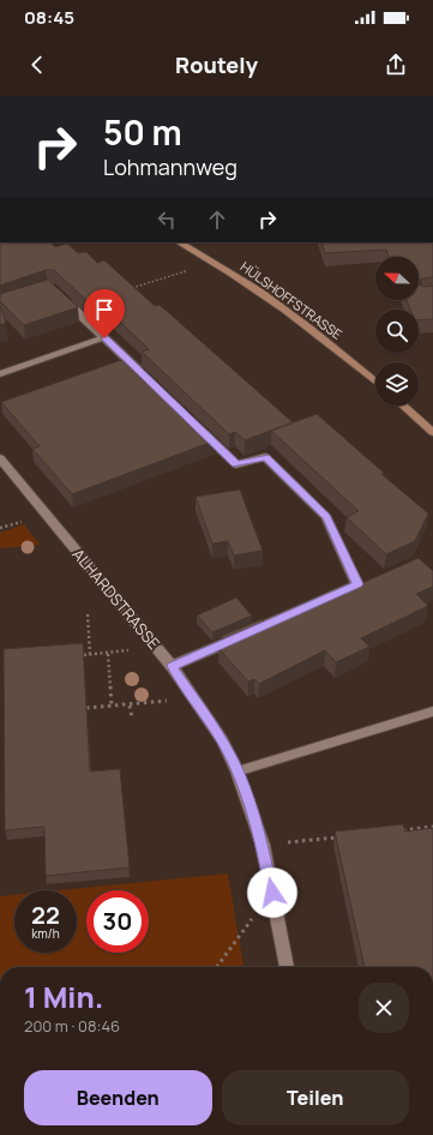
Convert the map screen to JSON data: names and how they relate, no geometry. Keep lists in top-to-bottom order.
{
  "streets": {
    "main road": ["HÜLSHOFFSTRASSE"],
    "street": ["ALHARDSTRASSE"]
  },
  "north": "left",
  "page": {
    "status": "08:45",
    "header": "Routely",
    "turn": ["50 m", "Lohmannweg"],
    "speed": "22 km/h",
    "limit": "30",
    "heading": ["1 Min.", "200 m · 08:46"],
    "buttons": ["Beenden", "Teilen"]
  }
}
